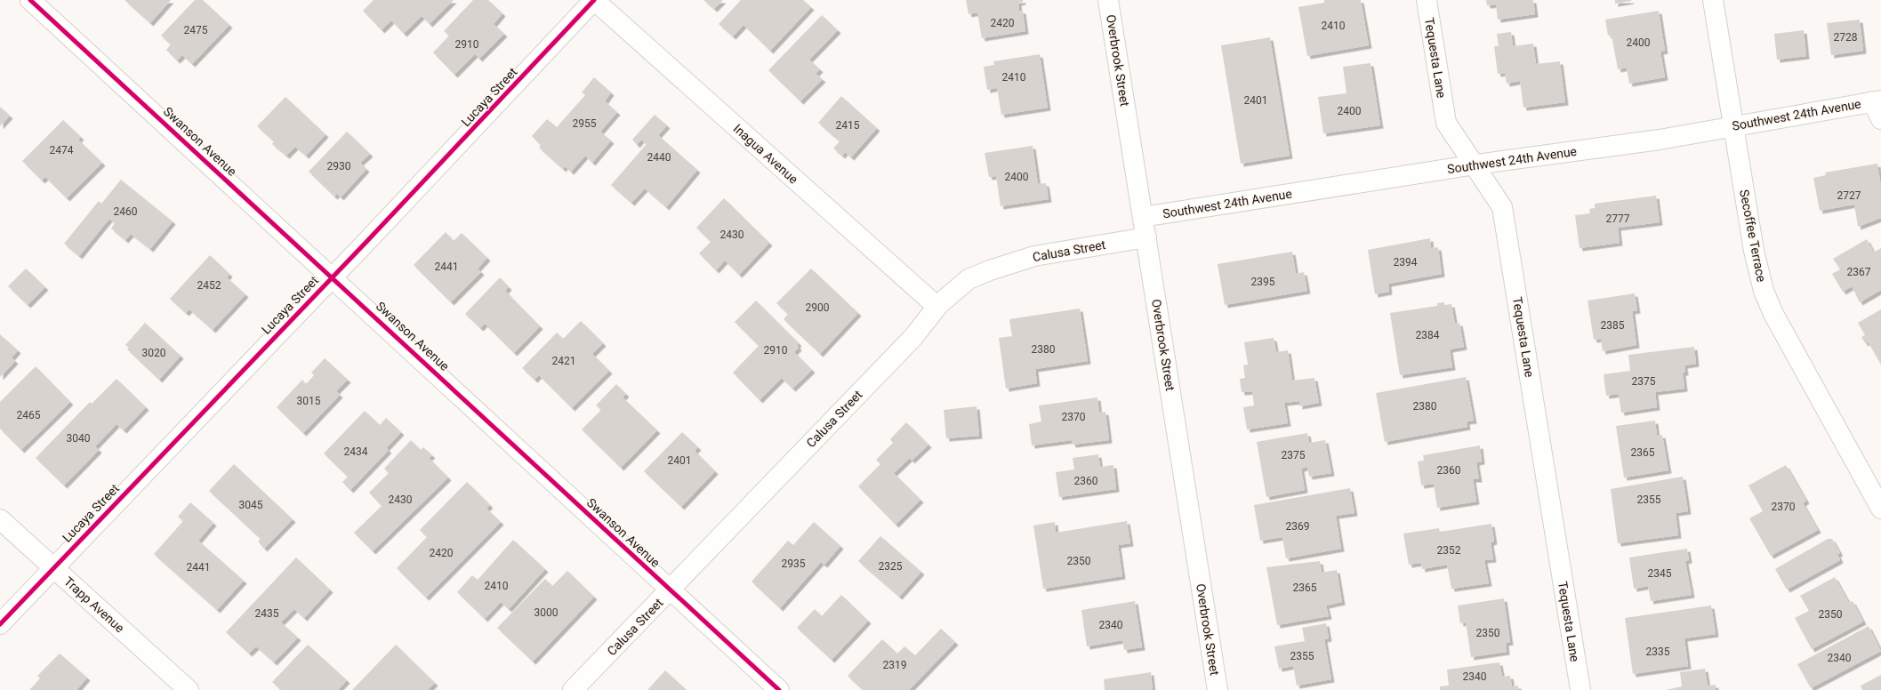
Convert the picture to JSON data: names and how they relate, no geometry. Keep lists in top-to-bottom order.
{
  "streets": {
    "street": [
      "Tequesta Lane",
      "Overbrook Street",
      "Lucaya Street",
      "Southwest 24th Avenue",
      "Swanson Avenue",
      "Inagua Avenue",
      "Secoffee Terrace",
      "Calusa Street",
      "Trapp Avenue"
    ]
  },
  "crossings": [
    ["Tequesta Lane", "Southwest 24th Avenue"],
    ["Overbrook Street", "Southwest 24th Avenue"],
    ["Overbrook Street", "Calusa Street"],
    ["Lucaya Street", "Swanson Avenue"],
    ["Lucaya Street", "Inagua Avenue"],
    ["Lucaya Street", "Trapp Avenue"],
    ["Southwest 24th Avenue", "Secoffee Terrace"],
    ["Swanson Avenue", "Calusa Street"],
    ["Inagua Avenue", "Calusa Street"]
  ],
  "house_numbers": [
    "2420",
    "2410",
    "2475",
    "2728",
    "2400",
    "2910",
    "2410",
    "2401",
    "2400",
    "2955",
    "2415",
    "2474",
    "2440",
    "2930",
    "2400",
    "2727",
    "2460",
    "2777",
    "2430",
    "2394",
    "2441",
    "2367",
    "2395",
    "2452",
    "2900",
    "2385",
    "2384",
    "2380",
    "2910",
    "3020",
    "2421",
    "2375",
    "3015",
    "2380",
    "2465",
    "2370",
    "3040",
    "2434",
    "2365",
    "2375",
    "2401",
    "2360",
    "2360",
    "2430",
    "2355",
    "3045",
    "2370",
    "2369",
    "2352",
    "2420",
    "2350",
    "2935",
    "2325",
    "2441",
    "2345",
    "2410",
    "2365",
    "3000",
    "2435",
    "2350",
    "2340",
    "2350",
    "2335",
    "2355",
    "2340",
    "2319",
    "2340"
  ]
}
